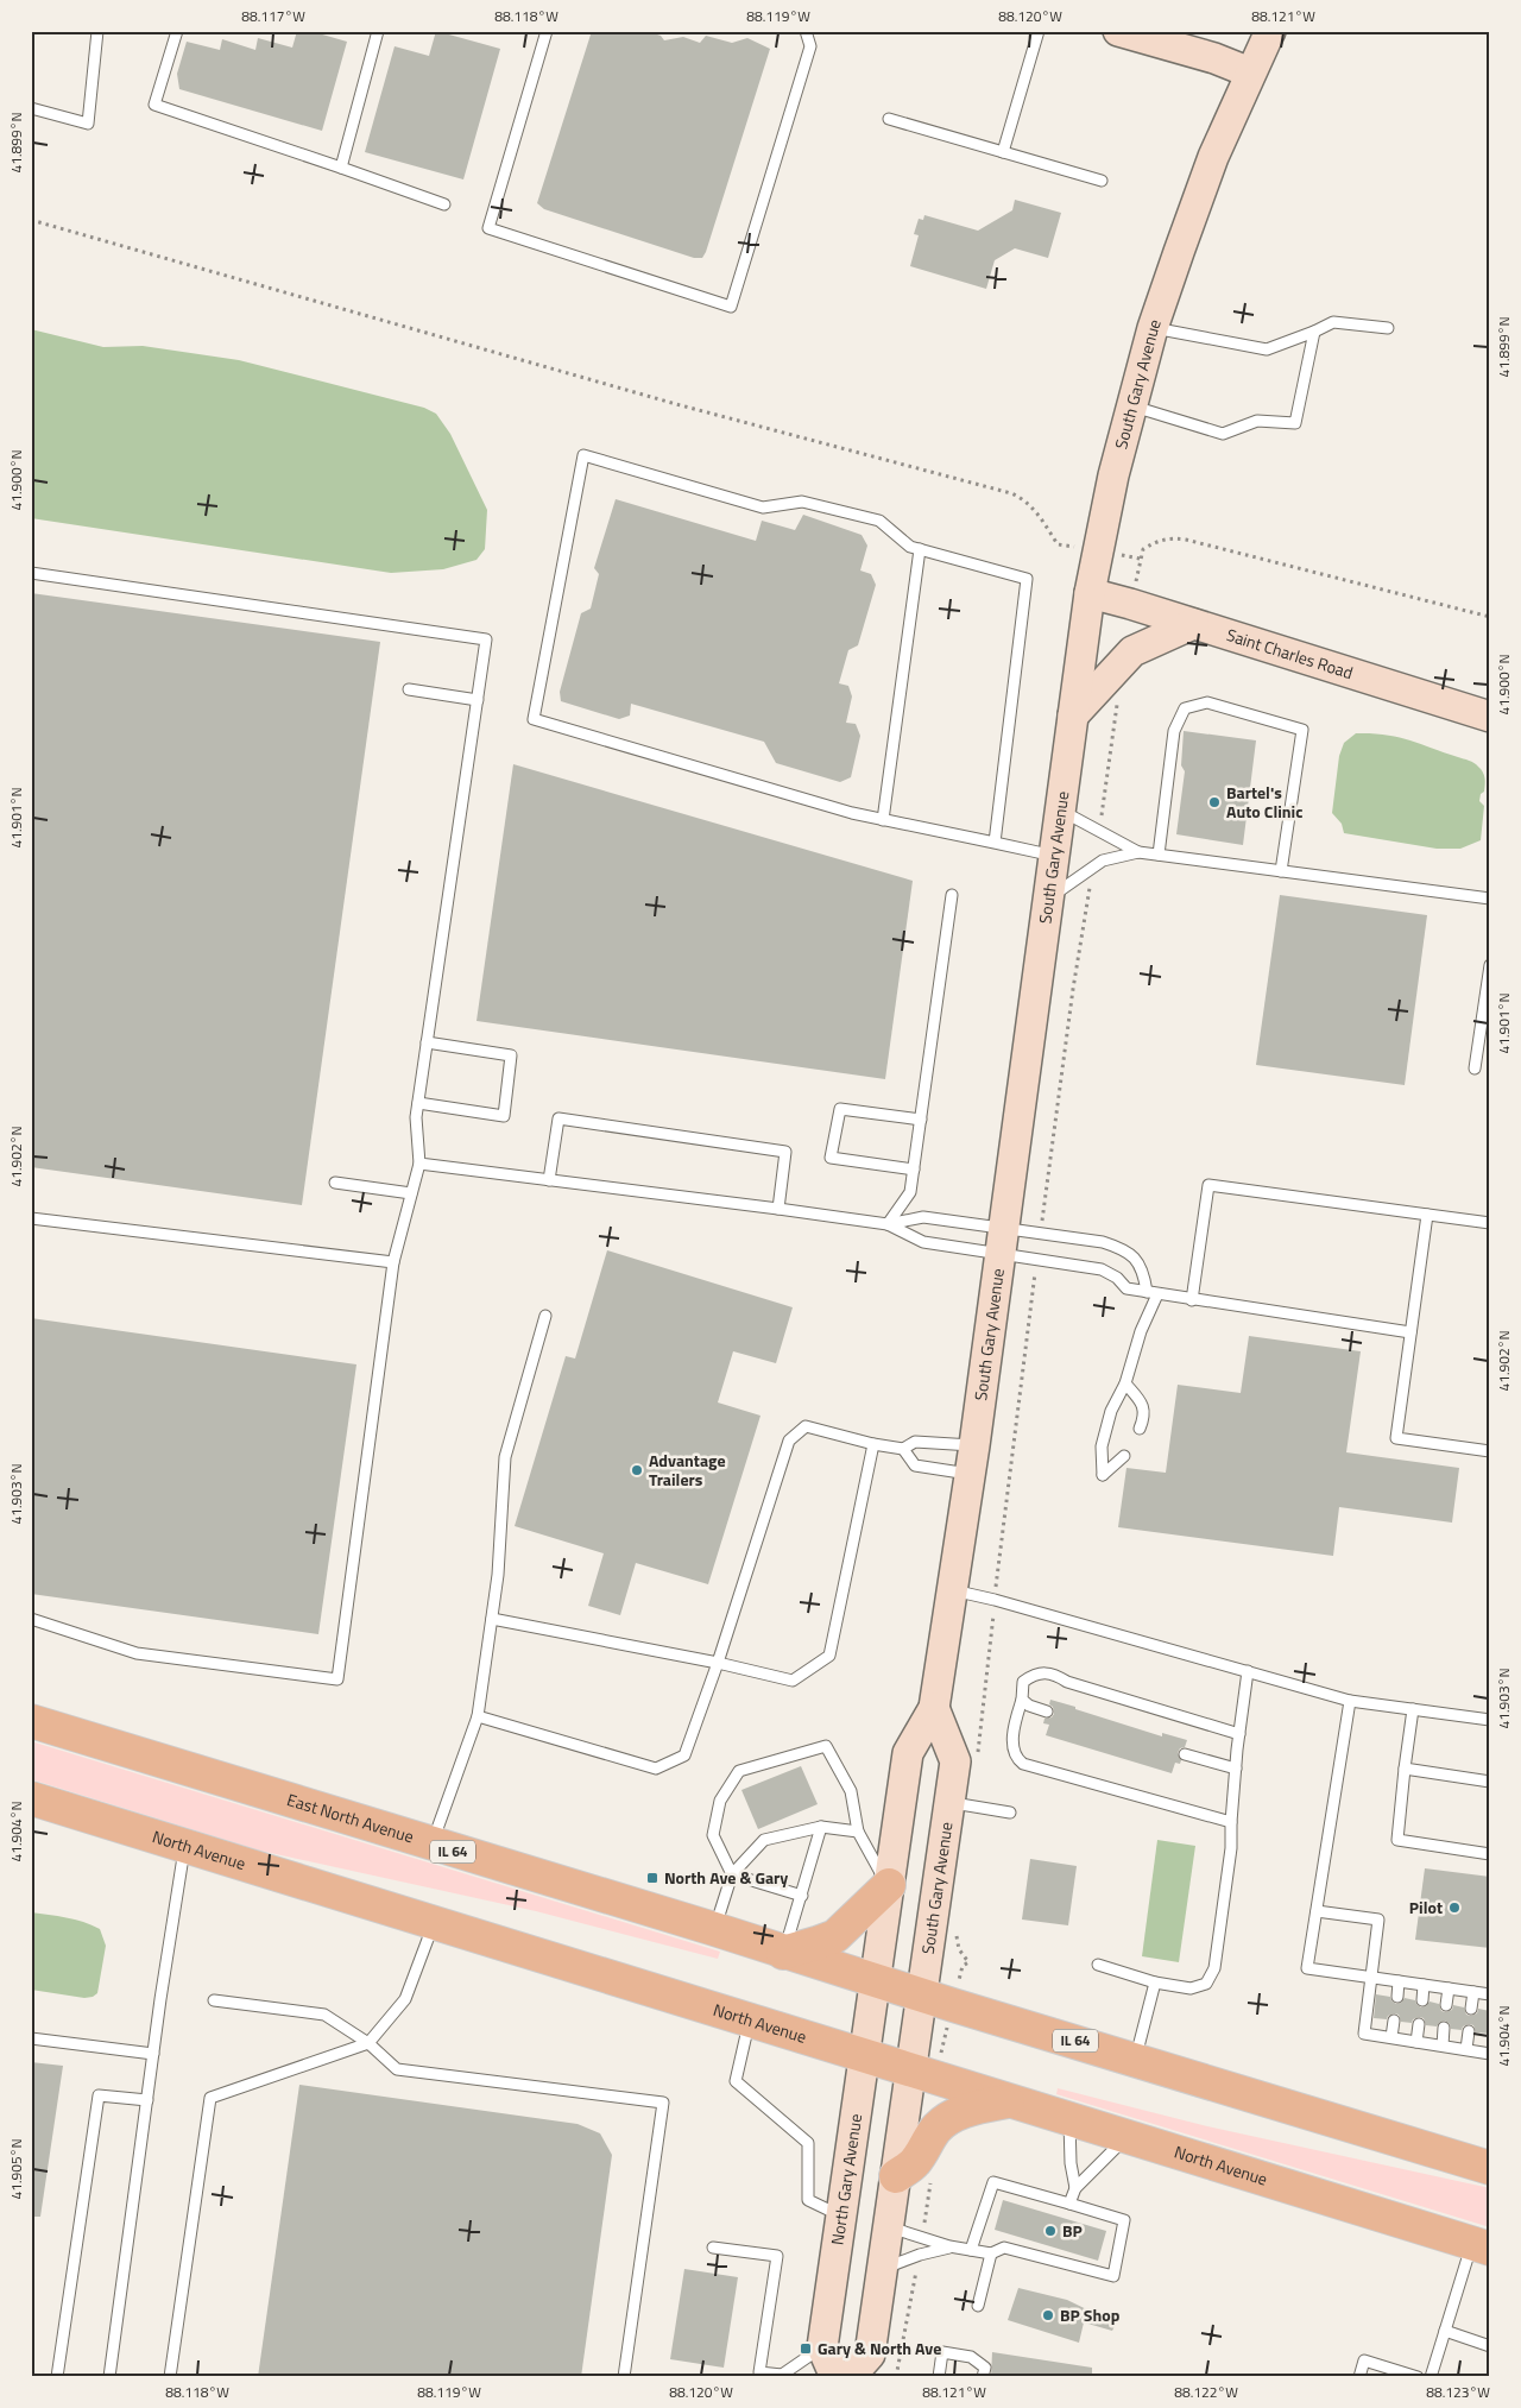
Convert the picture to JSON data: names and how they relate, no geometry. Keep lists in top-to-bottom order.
{
  "streets": {
    "main road": [
      "South Gary Avenue",
      "Saint Charles Road",
      "East North Avenue",
      "North Avenue",
      "IL 64",
      "North Gary Avenue"
    ]
  },
  "crossings": [
    ["South Gary Avenue", "Saint Charles Road"],
    ["South Gary Avenue", "East North Avenue"],
    ["South Gary Avenue", "North Avenue"],
    ["South Gary Avenue", "IL 64"],
    ["South Gary Avenue", "North Gary Avenue"],
    ["East North Avenue", "IL 64"],
    ["East North Avenue", "North Gary Avenue"],
    ["North Avenue", "North Gary Avenue"],
    ["IL 64", "North Gary Avenue"]
  ],
  "places": {
    "other": [
      "Bartel's Auto Clinic",
      "Advantage Trailers",
      "Pilot",
      "BP",
      "BP Shop"
    ],
    "transit": ["North Ave & Gary", "Gary & North Ave"]
  },
  "coordinates": [
    "88.117°W",
    "88.118°W",
    "88.119°W",
    "88.120°W",
    "88.121°W",
    "41.899°N",
    "41.900°N",
    "41.901°N",
    "41.902°N",
    "41.903°N",
    "41.904°N",
    "41.905°N",
    "88.122°W",
    "88.123°W"
  ]
}
